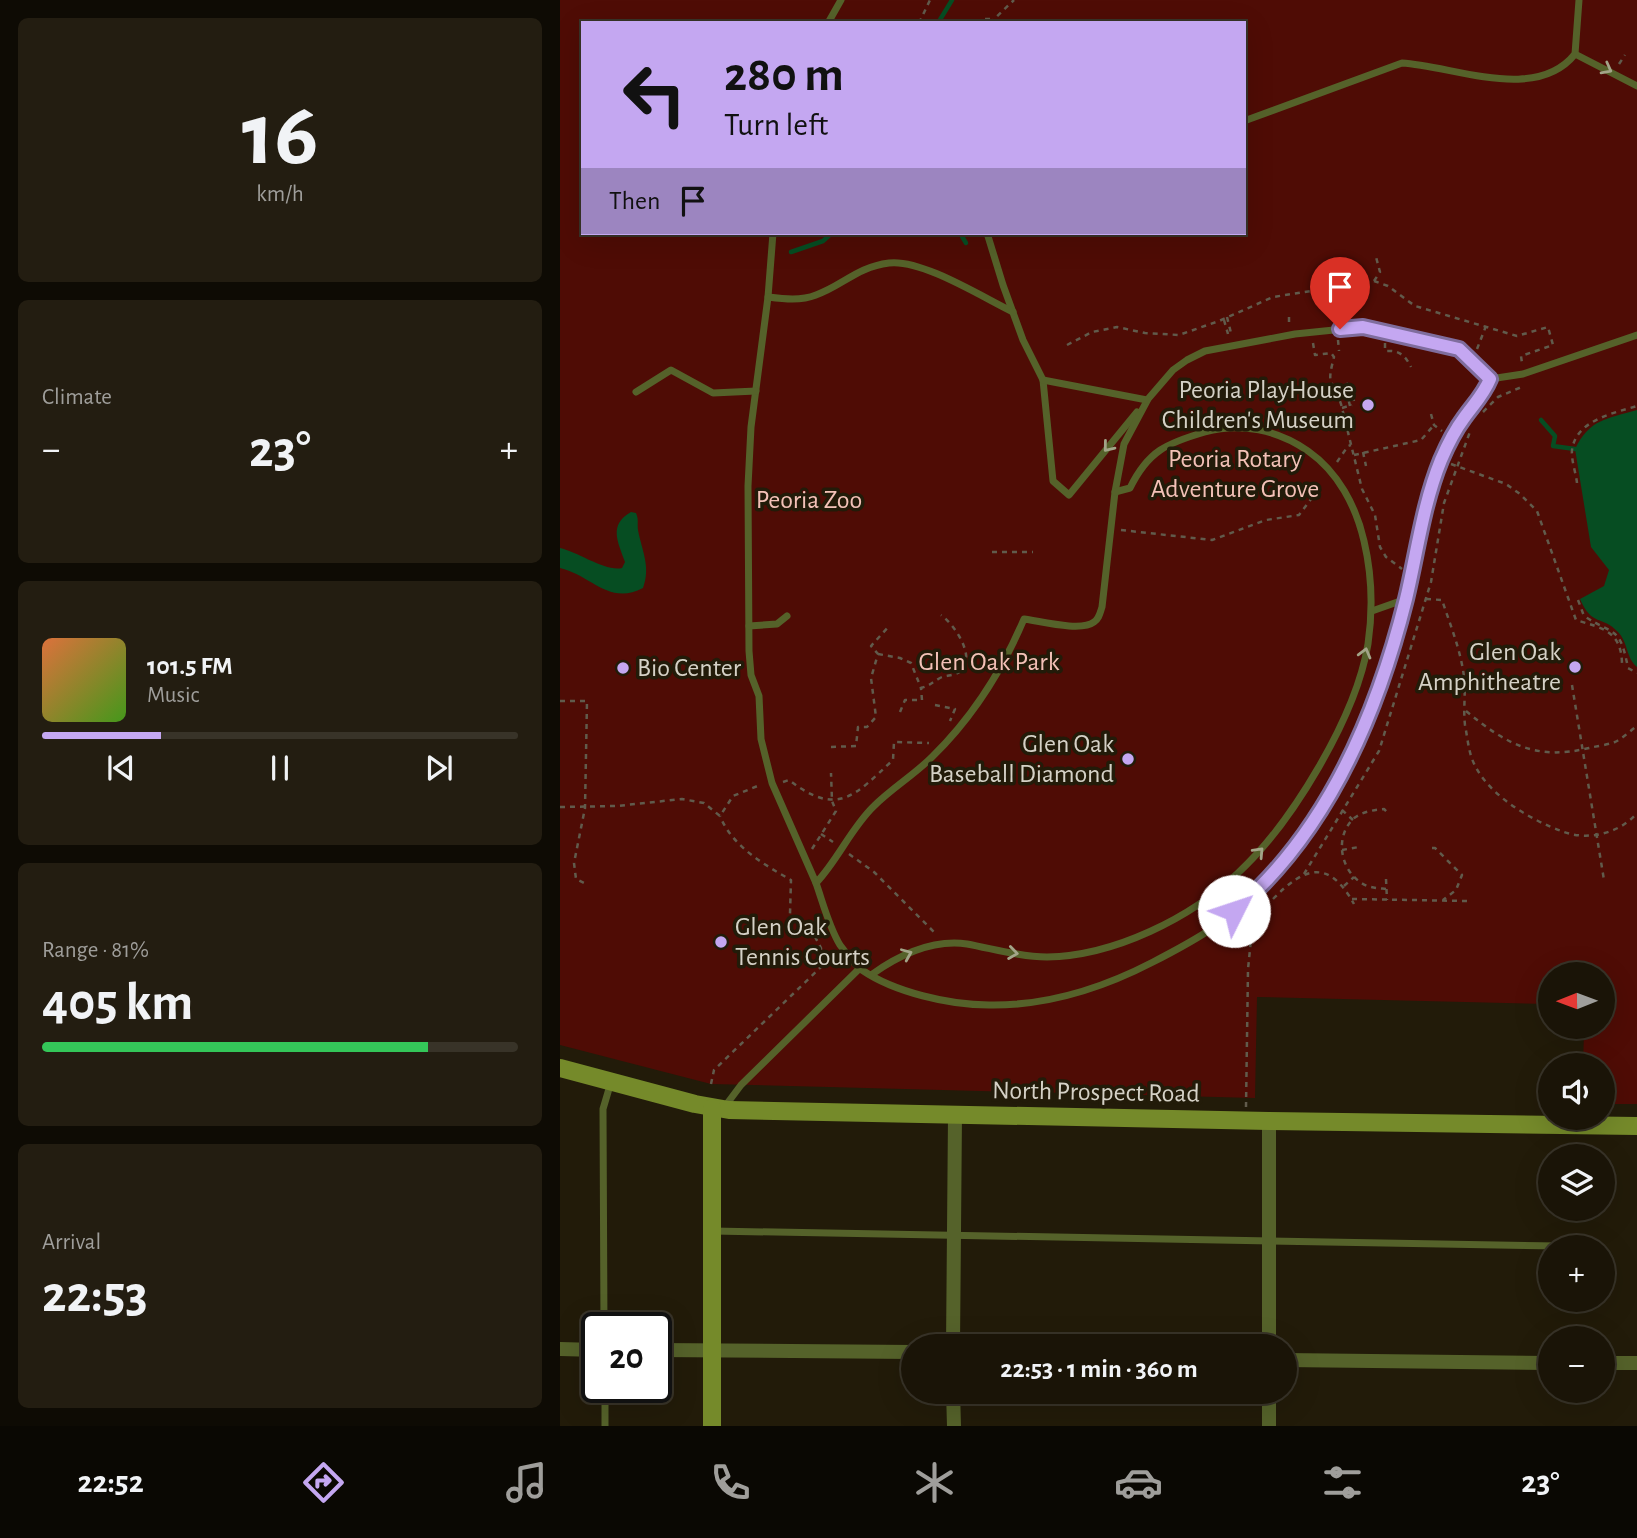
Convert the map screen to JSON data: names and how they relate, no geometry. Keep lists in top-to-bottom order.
{
  "streets": {
    "main road": ["North Prospect Road"]
  },
  "parks": ["Peoria Rotary Adventure Grove", "Peoria Zoo", "Glen Oak Park"],
  "places": [
    "Peoria PlayHouse Children's Museum",
    "Glen Oak Amphitheatre",
    "Bio Center",
    "Glen Oak Baseball Diamond",
    "Glen Oak Tennis Courts"
  ],
  "north": "left",
  "page": {
    "tile": [
      ["16", "km/h"],
      "Climate",
      ["Range · 81%", "405 km"],
      ["Arrival", "22:53"]
    ],
    "turn": ["280 m", "Turn left"],
    "then": "Then",
    "heat": ["−", "23°", "+"],
    "song": ["101.5 FM", "Music"],
    "map_buttons": ["+", "−"],
    "limit": "20",
    "trip": "22:53 · 1 min · 360 m",
    "tabs": ["22:52", "23°"]
  }
}
